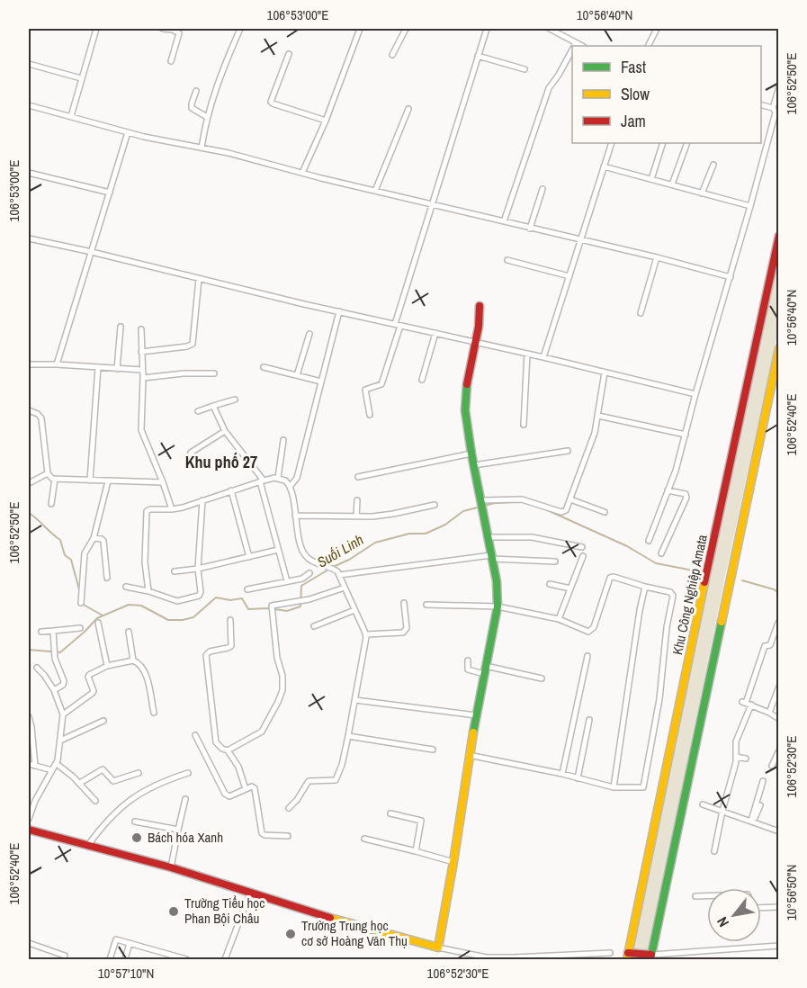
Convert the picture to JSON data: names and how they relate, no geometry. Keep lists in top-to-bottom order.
{
  "streets": {
    "street": ["Khu Công Nghiệp Amata"]
  },
  "districts": ["Khu phố 27"],
  "water": ["Suối Linh"],
  "places": ["Bách hóa Xanh", "Trường Tiểu học Phan Bội Châu", "Trường Trung học cơ sở Hoàng Văn Thụ"],
  "legend": ["Fast", "Slow", "Jam"],
  "north": "bottom left",
  "coordinates": [
    "106°53'00\"E",
    "10°56'40\"N",
    "106°52'50\"E",
    "106°52'40\"E",
    "106°52'30\"E",
    "10°56'50\"N",
    "10°57'10\"N"
  ]
}
